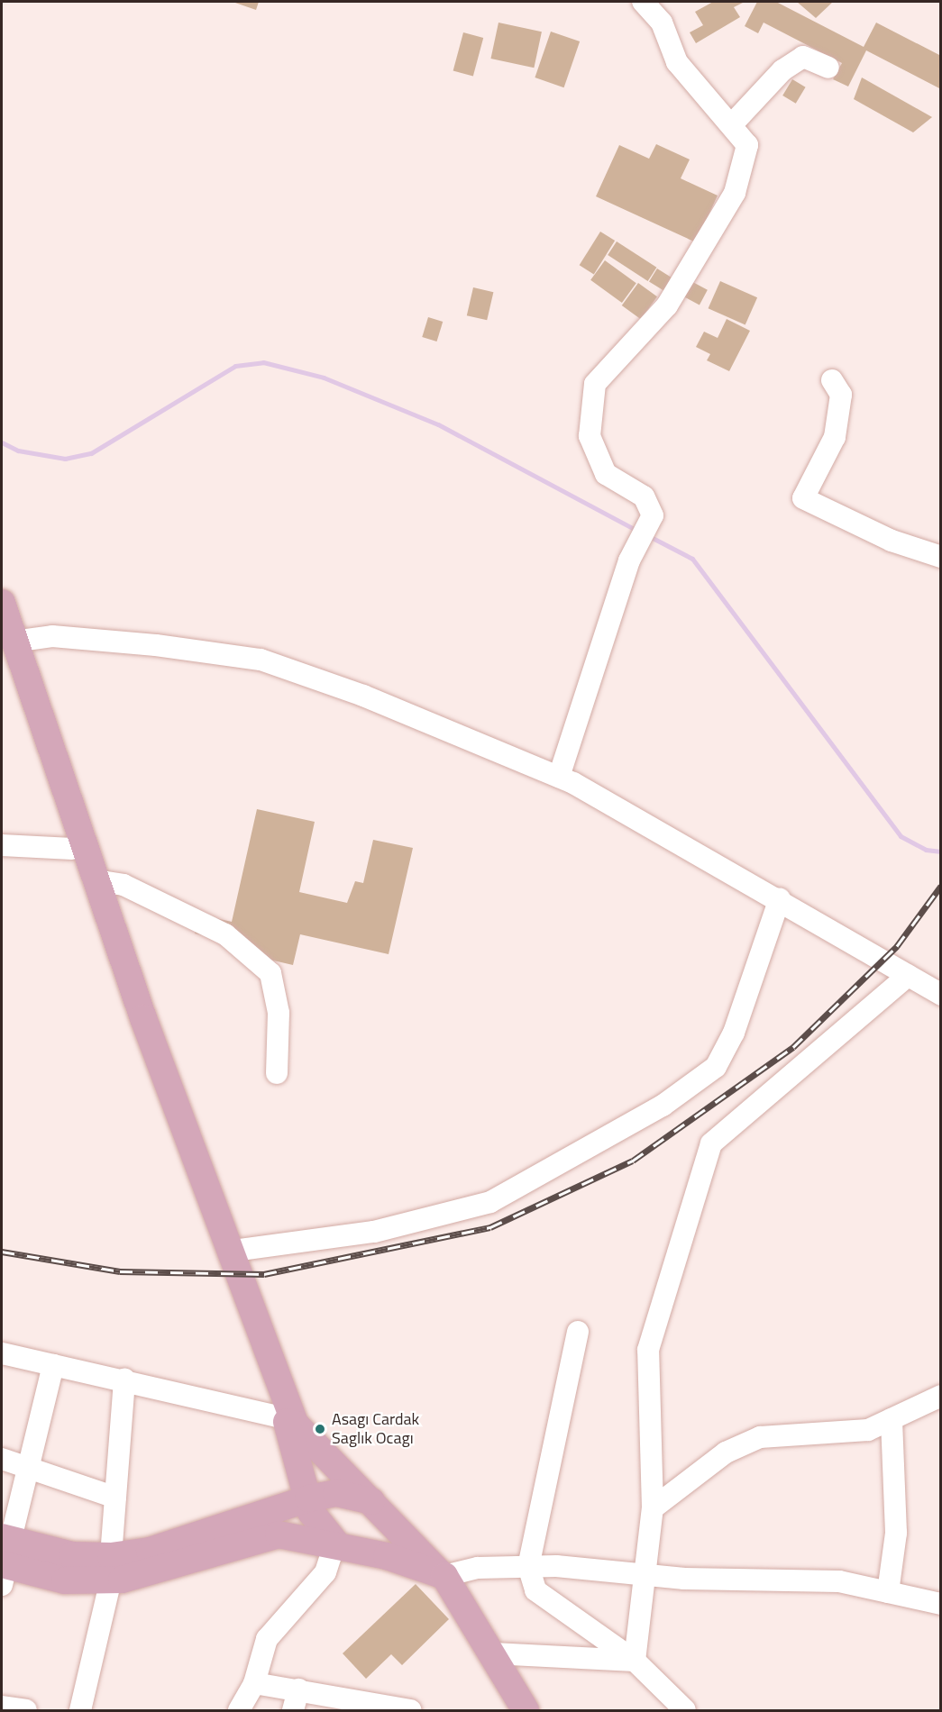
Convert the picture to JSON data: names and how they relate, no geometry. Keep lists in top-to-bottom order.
{
  "places": ["Asagı Cardak Saglık Ocagı"]
}
